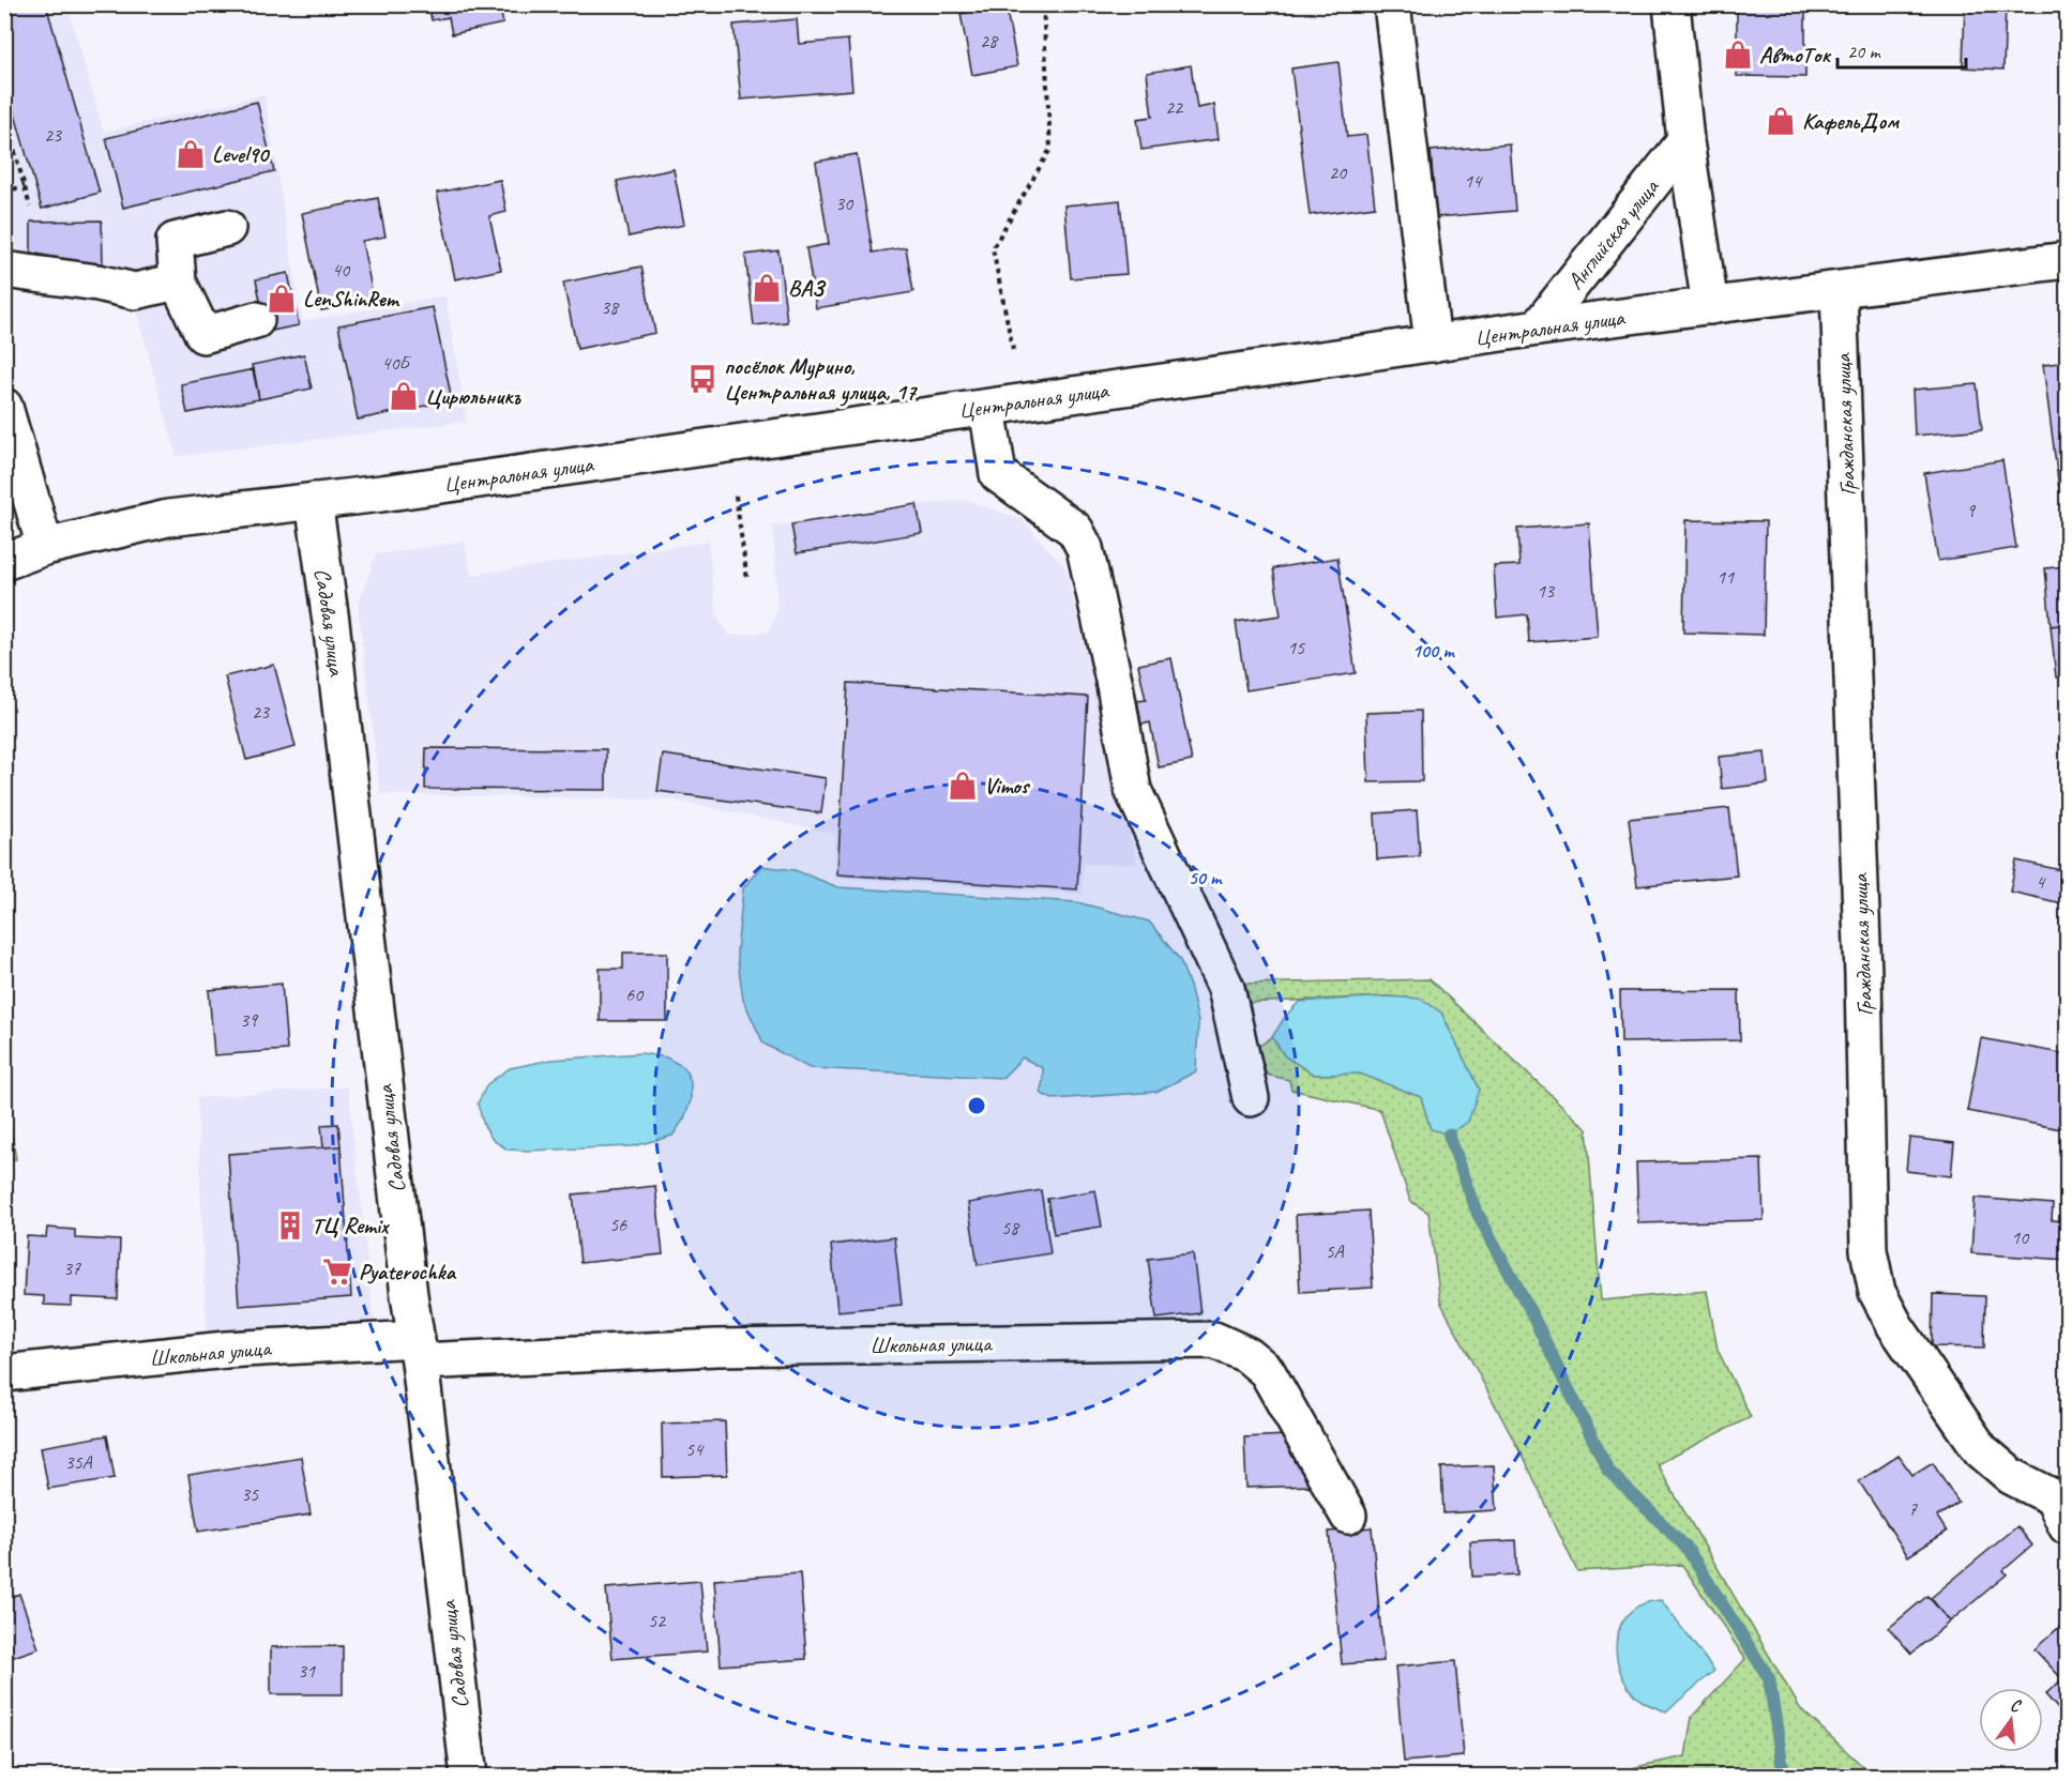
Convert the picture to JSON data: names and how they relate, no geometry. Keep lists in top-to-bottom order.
{
  "streets": {
    "street": [
      "Английская улица",
      "Центральная улица",
      "Гражданская улица",
      "Садовая улица",
      "Школьная улица"
    ]
  },
  "crossings": [
    ["Английская улица", "Центральная улица"],
    ["Центральная улица", "Гражданская улица"],
    ["Центральная улица", "Садовая улица"],
    ["Садовая улица", "Школьная улица"]
  ],
  "places": {
    "shop": [
      "АвтоТок",
      "КафельДом",
      "Level90",
      "ВАЗ",
      "LenShinRem",
      "Цирюльникъ",
      "Vimos"
    ],
    "bus stop": ["посёлок Мурино, Центральная улица, 17"],
    "building": ["ТЦ Remix"],
    "supermarket": ["Pyaterochka"]
  },
  "house_numbers": [
    "28",
    "22",
    "23",
    "20",
    "14",
    "30",
    "40",
    "38",
    "40Б",
    "9",
    "11",
    "13",
    "15",
    "23",
    "4",
    "60",
    "39",
    "56",
    "58",
    "10",
    "5А",
    "37",
    "54",
    "35А",
    "35",
    "7",
    "52",
    "31"
  ],
  "scale_bar": "20 m",
  "north": "top",
  "rings": ["100 m", "50 m"]
}
